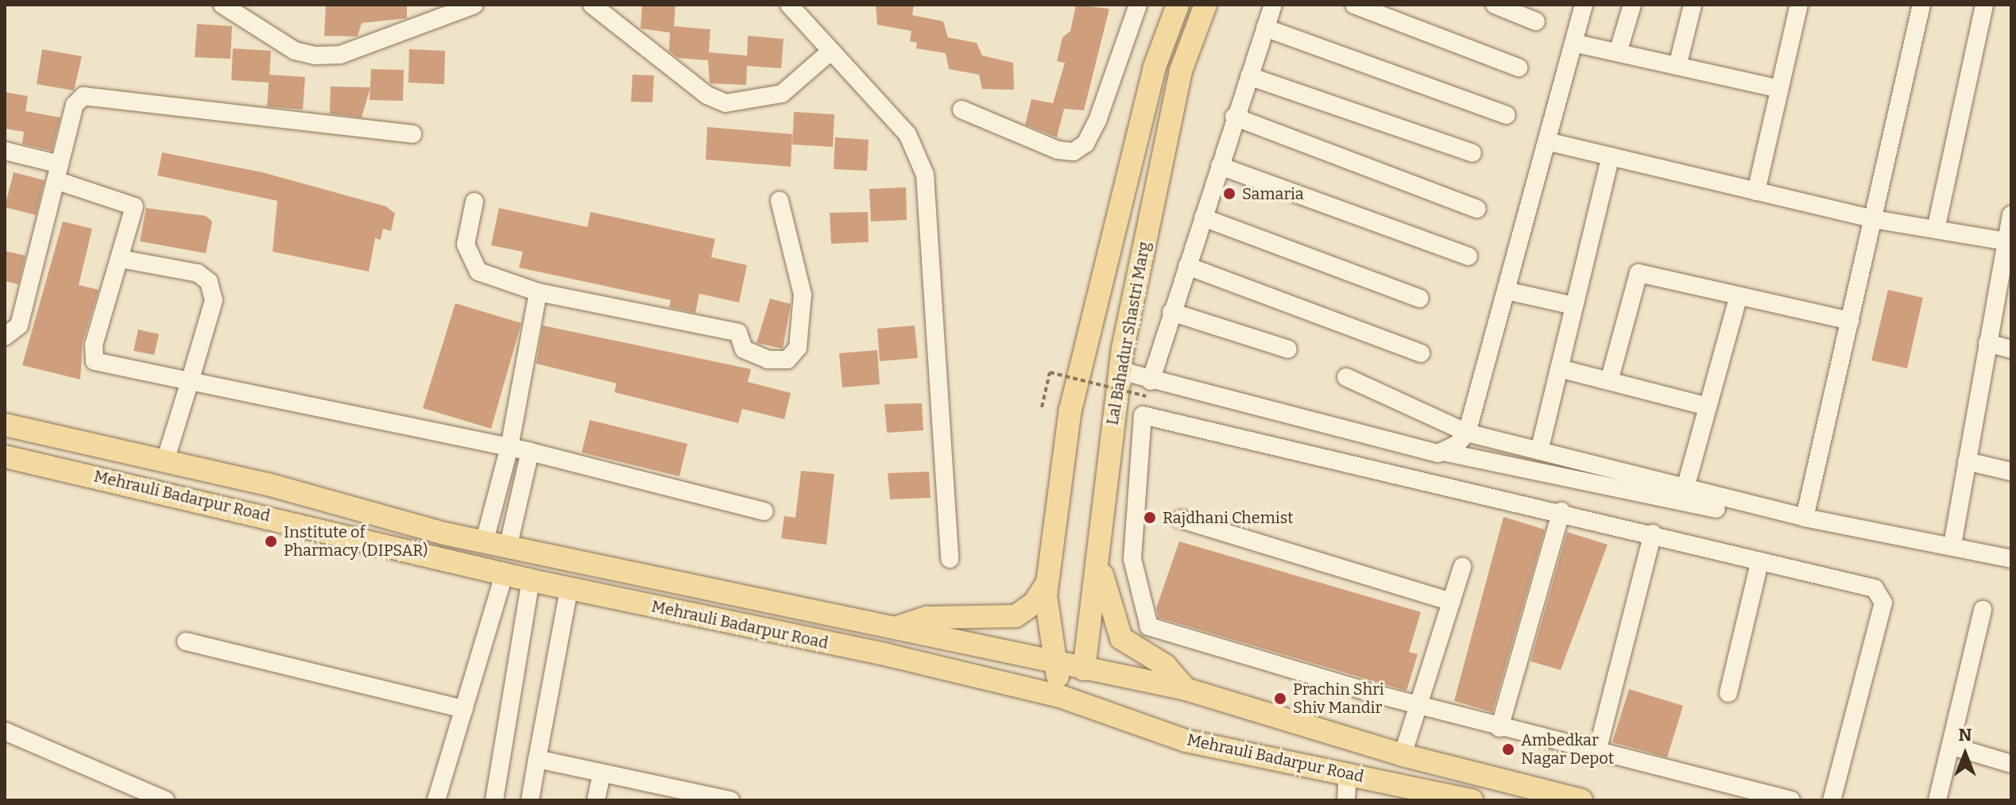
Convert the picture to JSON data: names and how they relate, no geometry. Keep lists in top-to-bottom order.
{
  "streets": {
    "main road": ["Lal Bahadur Shastri Marg", "Mehrauli Badarpur Road"]
  },
  "crossings": [
    ["Lal Bahadur Shastri Marg", "Mehrauli Badarpur Road"]
  ],
  "places": [
    "Samaria",
    "Rajdhani Chemist",
    "Institute of Pharmacy (DIPSAR)",
    "Prachin Shri Shiv Mandir",
    "Ambedkar Nagar Depot"
  ],
  "north": "top"
}
